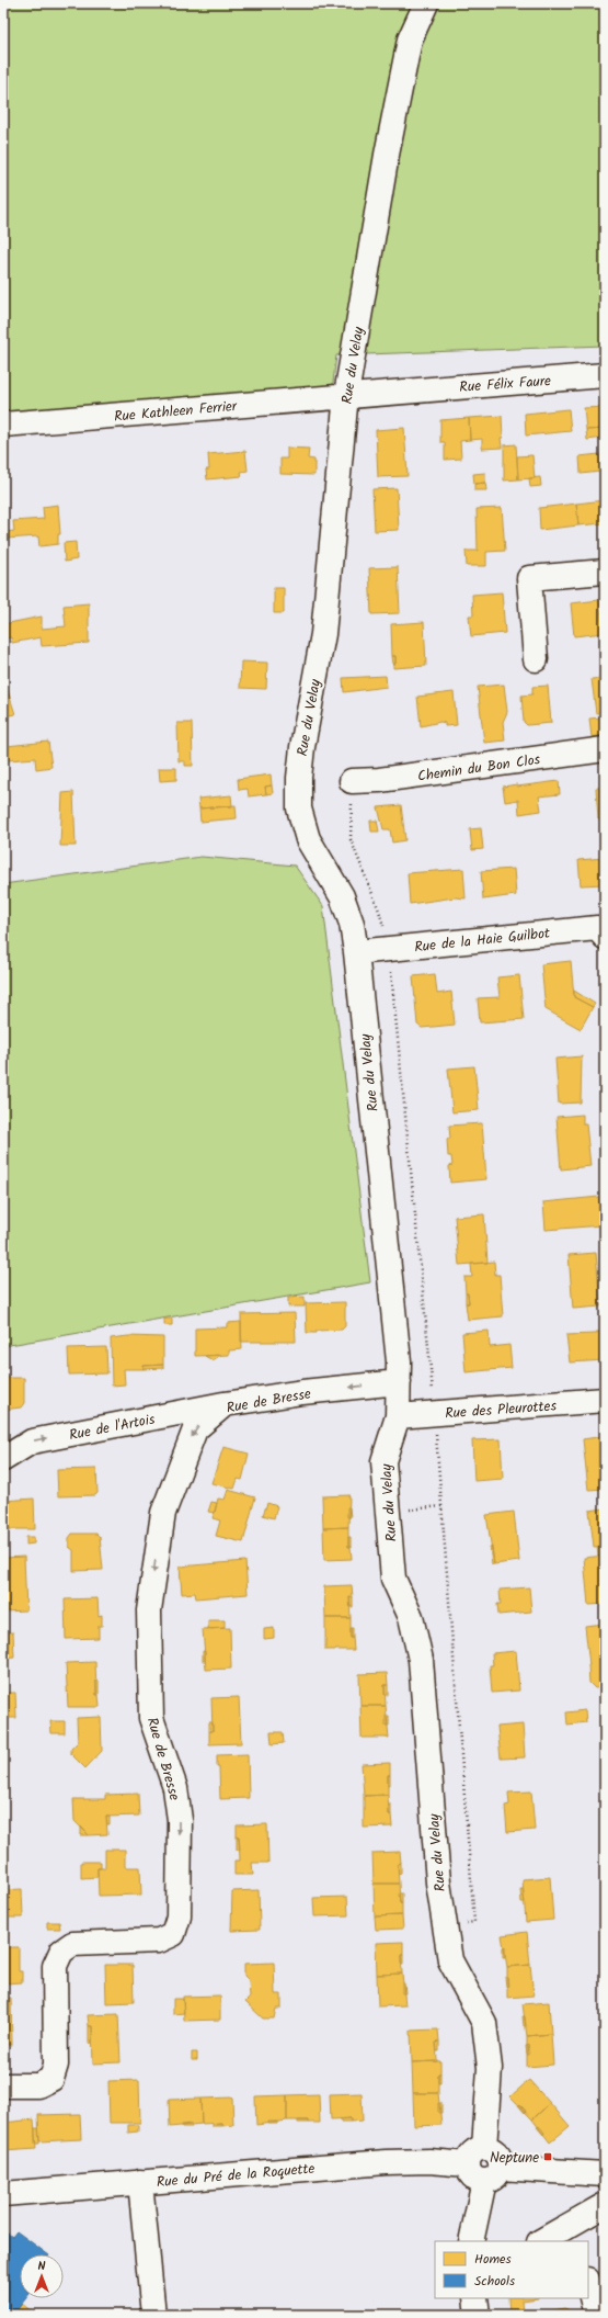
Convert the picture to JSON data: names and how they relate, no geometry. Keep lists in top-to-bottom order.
{
  "streets": {
    "street": [
      "Rue du Velay",
      "Rue Félix Faure",
      "Rue Kathleen Ferrier",
      "Chemin du Bon Clos",
      "Rue de la Haie Guilbot",
      "Rue de Bresse",
      "Rue des Pleurottes",
      "Rue de l'Artois",
      "Rue du Pré de la Roquette"
    ]
  },
  "crossings": [
    ["Rue du Velay", "Rue Félix Faure"],
    ["Rue du Velay", "Rue Kathleen Ferrier"],
    ["Rue du Velay", "Rue de la Haie Guilbot"],
    ["Rue du Velay", "Rue de Bresse"],
    ["Rue du Velay", "Rue des Pleurottes"],
    ["Rue du Velay", "Rue du Pré de la Roquette"],
    ["Rue Félix Faure", "Rue Kathleen Ferrier"],
    ["Rue de Bresse", "Rue de l'Artois"]
  ],
  "one_way": ["Rue de l'Artois"],
  "places": {
    "transit": ["Neptune"]
  },
  "legend": ["Homes", "Schools"],
  "north": "top"
}
